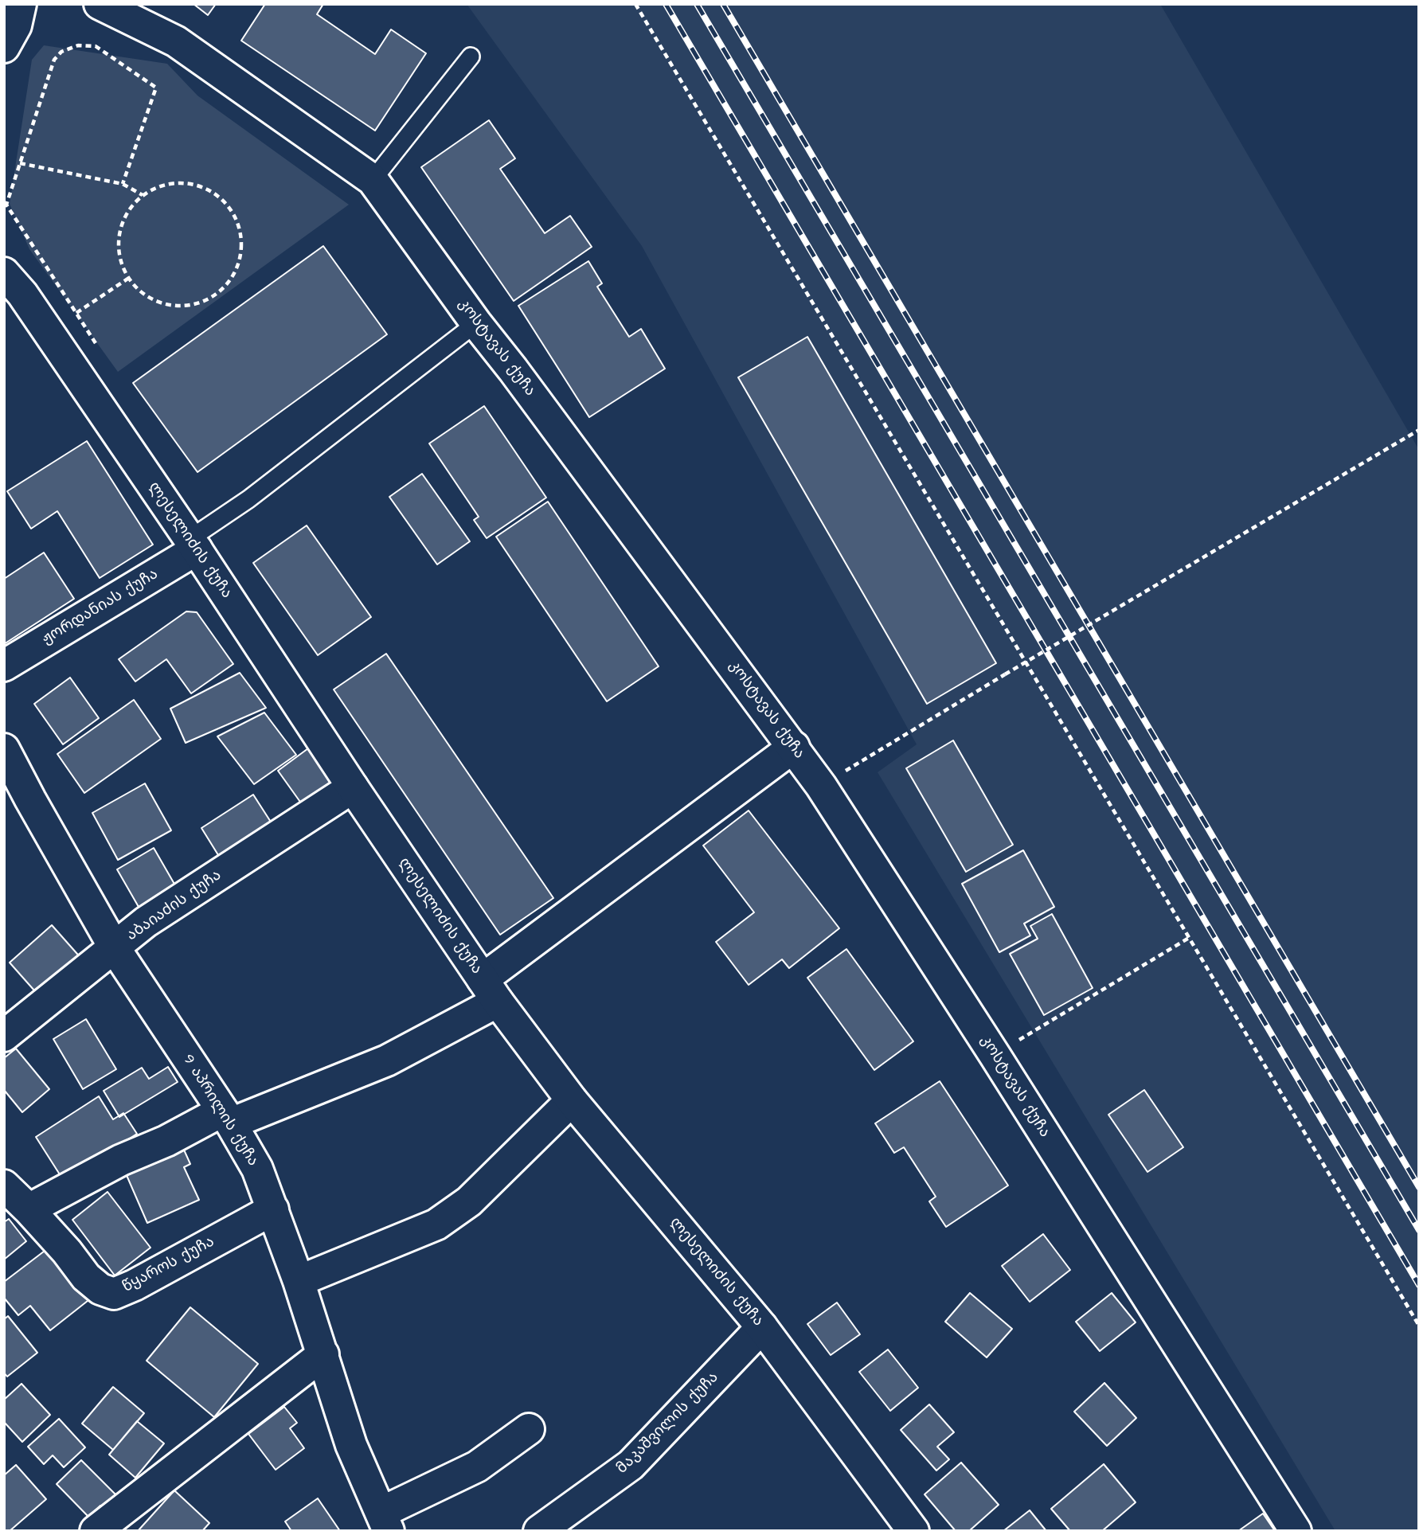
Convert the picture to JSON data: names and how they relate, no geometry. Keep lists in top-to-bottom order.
{
  "streets": {
    "street": [
      "კოსტავას ქუჩა",
      "ლესელიძის ქუჩა",
      "ჟორდანიას ქუჩა",
      "აბაიაძის ქუჩა",
      "9 აპრილის ქუჩა",
      "წყაროს ქუჩა",
      "მაკაშვილის ქუჩა"
    ]
  },
  "crossings": [
    ["ლესელიძის ქუჩა", "ჟორდანიას ქუჩა"],
    ["ლესელიძის ქუჩა", "აბაიაძის ქუჩა"],
    ["ლესელიძის ქუჩა", "მაკაშვილის ქუჩა"],
    ["აბაიაძის ქუჩა", "9 აპრილის ქუჩა"],
    ["9 აპრილის ქუჩა", "წყაროს ქუჩა"]
  ]
}
